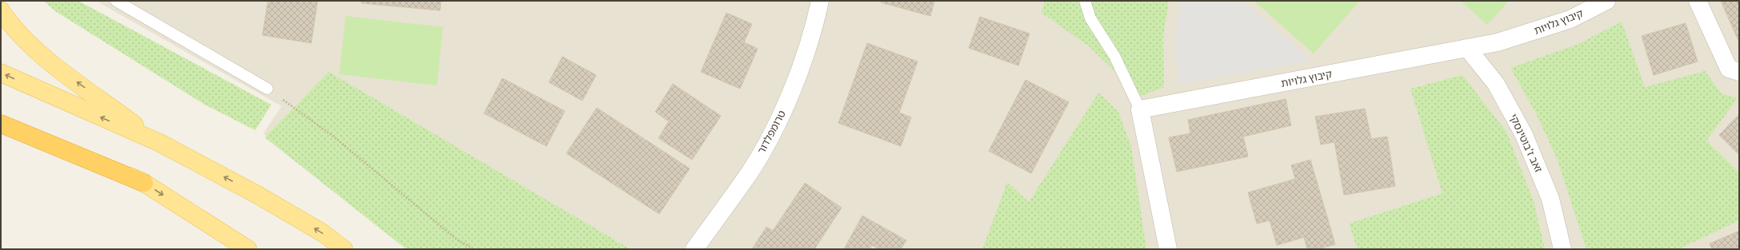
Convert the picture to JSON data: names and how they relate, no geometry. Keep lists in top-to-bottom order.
{
  "streets": {
    "street": ["קיבוץ גלויות", "טרומפלדור", "זאב ז'בוטינסקי"]
  },
  "crossings": [
    ["קיבוץ גלויות", "זאב ז'בוטינסקי"]
  ]
}
